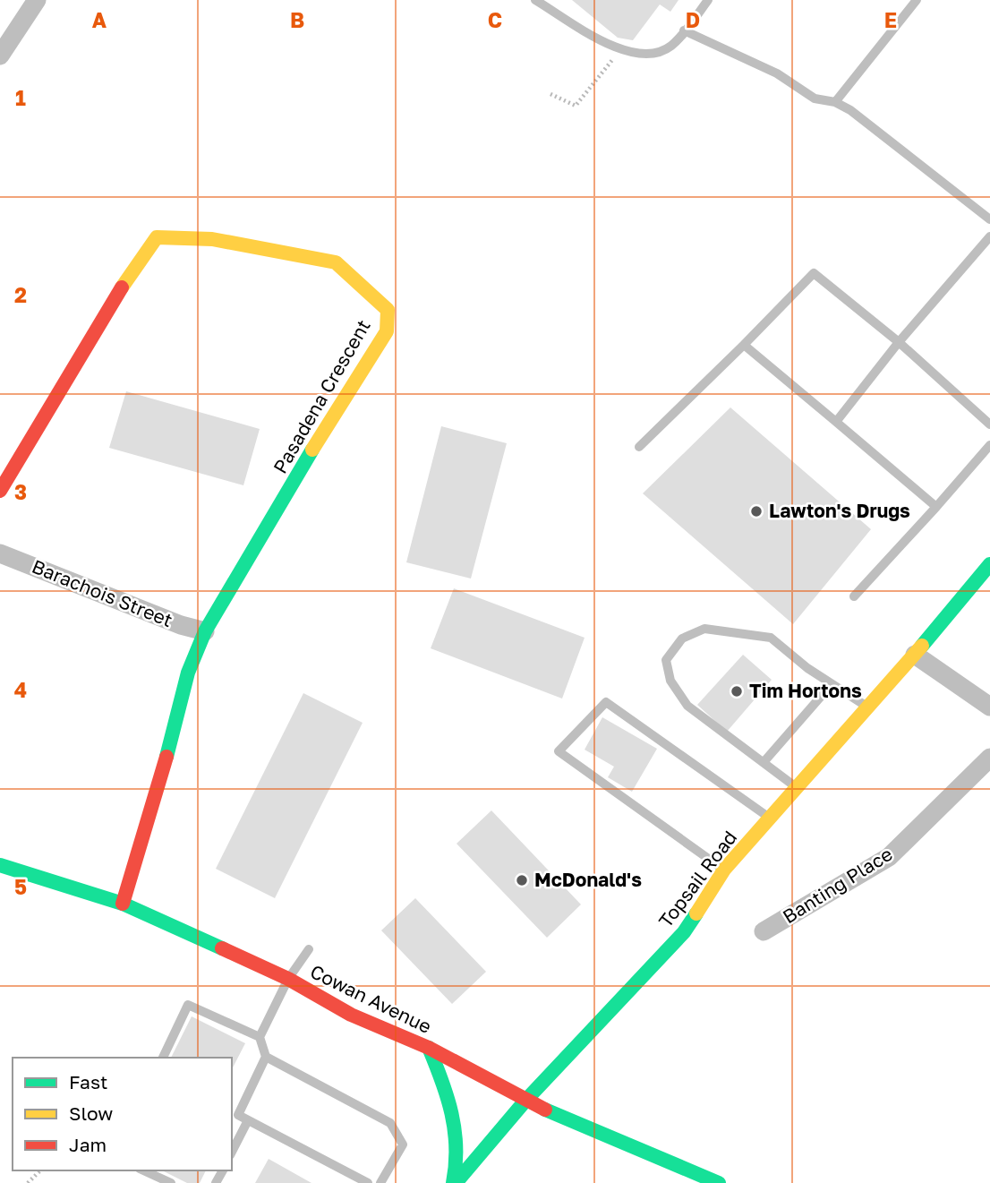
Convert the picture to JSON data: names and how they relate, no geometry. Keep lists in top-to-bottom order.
{
  "streets": {
    "street": [
      "Pasadena Crescent",
      "Barachois Street",
      "Topsail Road",
      "Banting Place",
      "Cowan Avenue"
    ]
  },
  "crossings": [
    ["Pasadena Crescent", "Barachois Street"],
    ["Pasadena Crescent", "Cowan Avenue"],
    ["Topsail Road", "Cowan Avenue"]
  ],
  "places": ["Lawton's Drugs", "Tim Hortons", "McDonald's"],
  "legend": ["Fast", "Slow", "Jam"],
  "grid": {
    "columns": [
      "A",
      "B",
      "C",
      "D",
      "E"
    ],
    "rows": [
      "1",
      "2",
      "3",
      "4",
      "5"
    ]
  }
}
